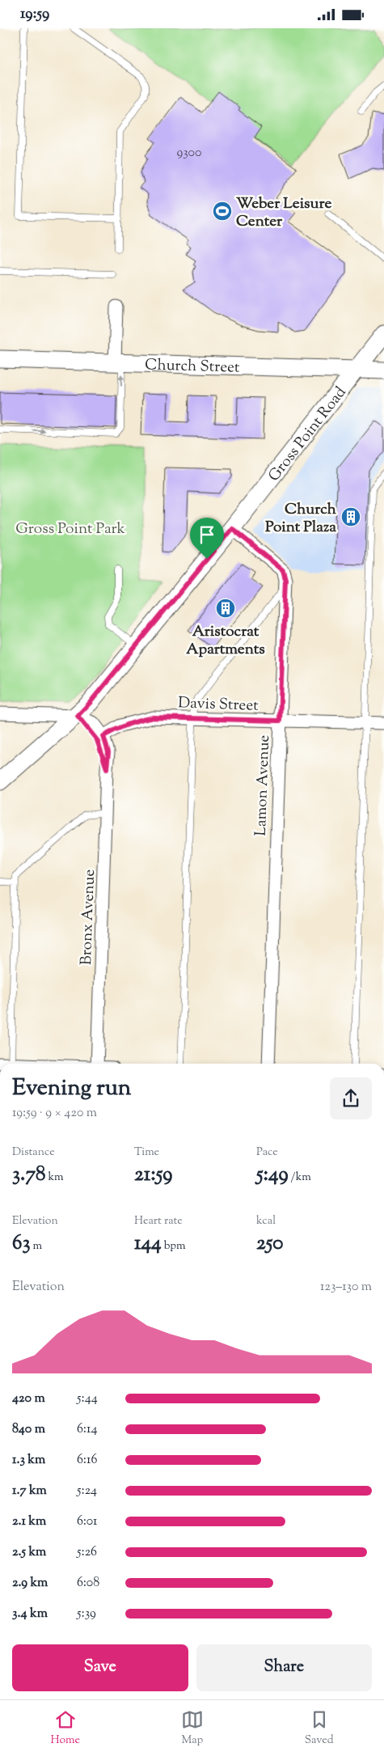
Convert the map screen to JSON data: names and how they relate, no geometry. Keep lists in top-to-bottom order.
{
  "streets": {
    "main road": ["Church Street", "Gross Point Road"],
    "street": ["Davis Street", "Lamon Avenue", "Bronx Avenue"]
  },
  "crossings": [
    ["Church Street", "Gross Point Road"],
    ["Gross Point Road", "Lamon Avenue"],
    ["Gross Point Road", "Bronx Avenue"],
    ["Davis Street", "Lamon Avenue"],
    ["Davis Street", "Bronx Avenue"]
  ],
  "parks": ["Gross Point Park"],
  "places": {
    "sports": ["Weber Leisure Center"],
    "building": ["Church Point Plaza", "Aristocrat Apartments"]
  },
  "house_numbers": ["9300"],
  "page": {
    "status": "19:59",
    "heading": ["Evening run", "19:59 · 9 × 420 m"],
    "stats": [
      ["Distance", "3.78 km"],
      ["Time", "21:59"],
      ["Pace", "5:49 /km"],
      ["Elevation", "63 m"],
      ["Heart rate", "144 bpm"],
      ["kcal", "250"]
    ],
    "chart": ["Elevation", "123–130 m"],
    "list": [
      {
        "name": "420 m",
        "note": "5:44"
      },
      {
        "name": "840 m",
        "note": "6:14"
      },
      {
        "name": "1.3 km",
        "note": "6:16"
      },
      {
        "name": "1.7 km",
        "note": "5:24"
      },
      {
        "name": "2.1 km",
        "note": "6:01"
      },
      {
        "name": "2.5 km",
        "note": "5:26"
      },
      {
        "name": "2.9 km",
        "note": "6:08"
      },
      {
        "name": "3.4 km",
        "note": "5:39"
      }
    ],
    "buttons": ["Save", "Share"],
    "tabs": ["Home", "Map", "Saved"]
  }
}
